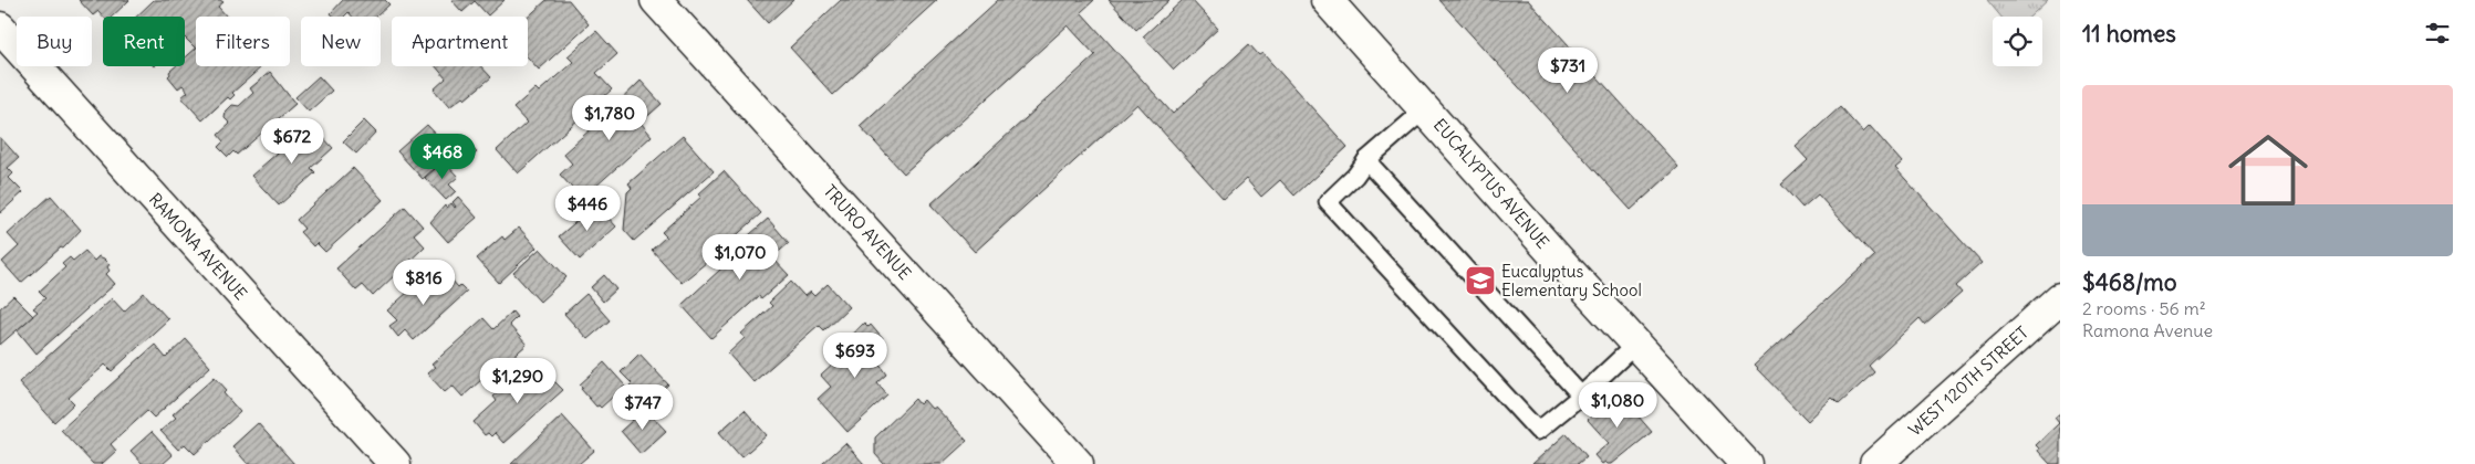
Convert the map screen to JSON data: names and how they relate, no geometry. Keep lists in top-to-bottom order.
{
  "streets": {
    "street": [
      "EUCALYPTUS AVENUE",
      "TRURO AVENUE",
      "RAMONA AVENUE",
      "WEST 120TH STREET"
    ]
  },
  "places": {
    "school or university": ["Eucalyptus Elementary School"]
  },
  "page": {
    "heading": "11 homes",
    "chip": [
      "Buy",
      "Rent",
      "Filters",
      "New",
      "Apartment"
    ],
    "price": [
      "$731",
      "$1,780",
      "$672",
      "$468",
      "$446",
      "$1,070",
      "$816",
      "$693",
      "$1,290",
      "$1,080",
      "$747"
    ],
    "list": [
      {
        "name": "$468/mo",
        "note": "2 rooms · 56 m² · Ramona Avenue"
      }
    ]
  }
}
